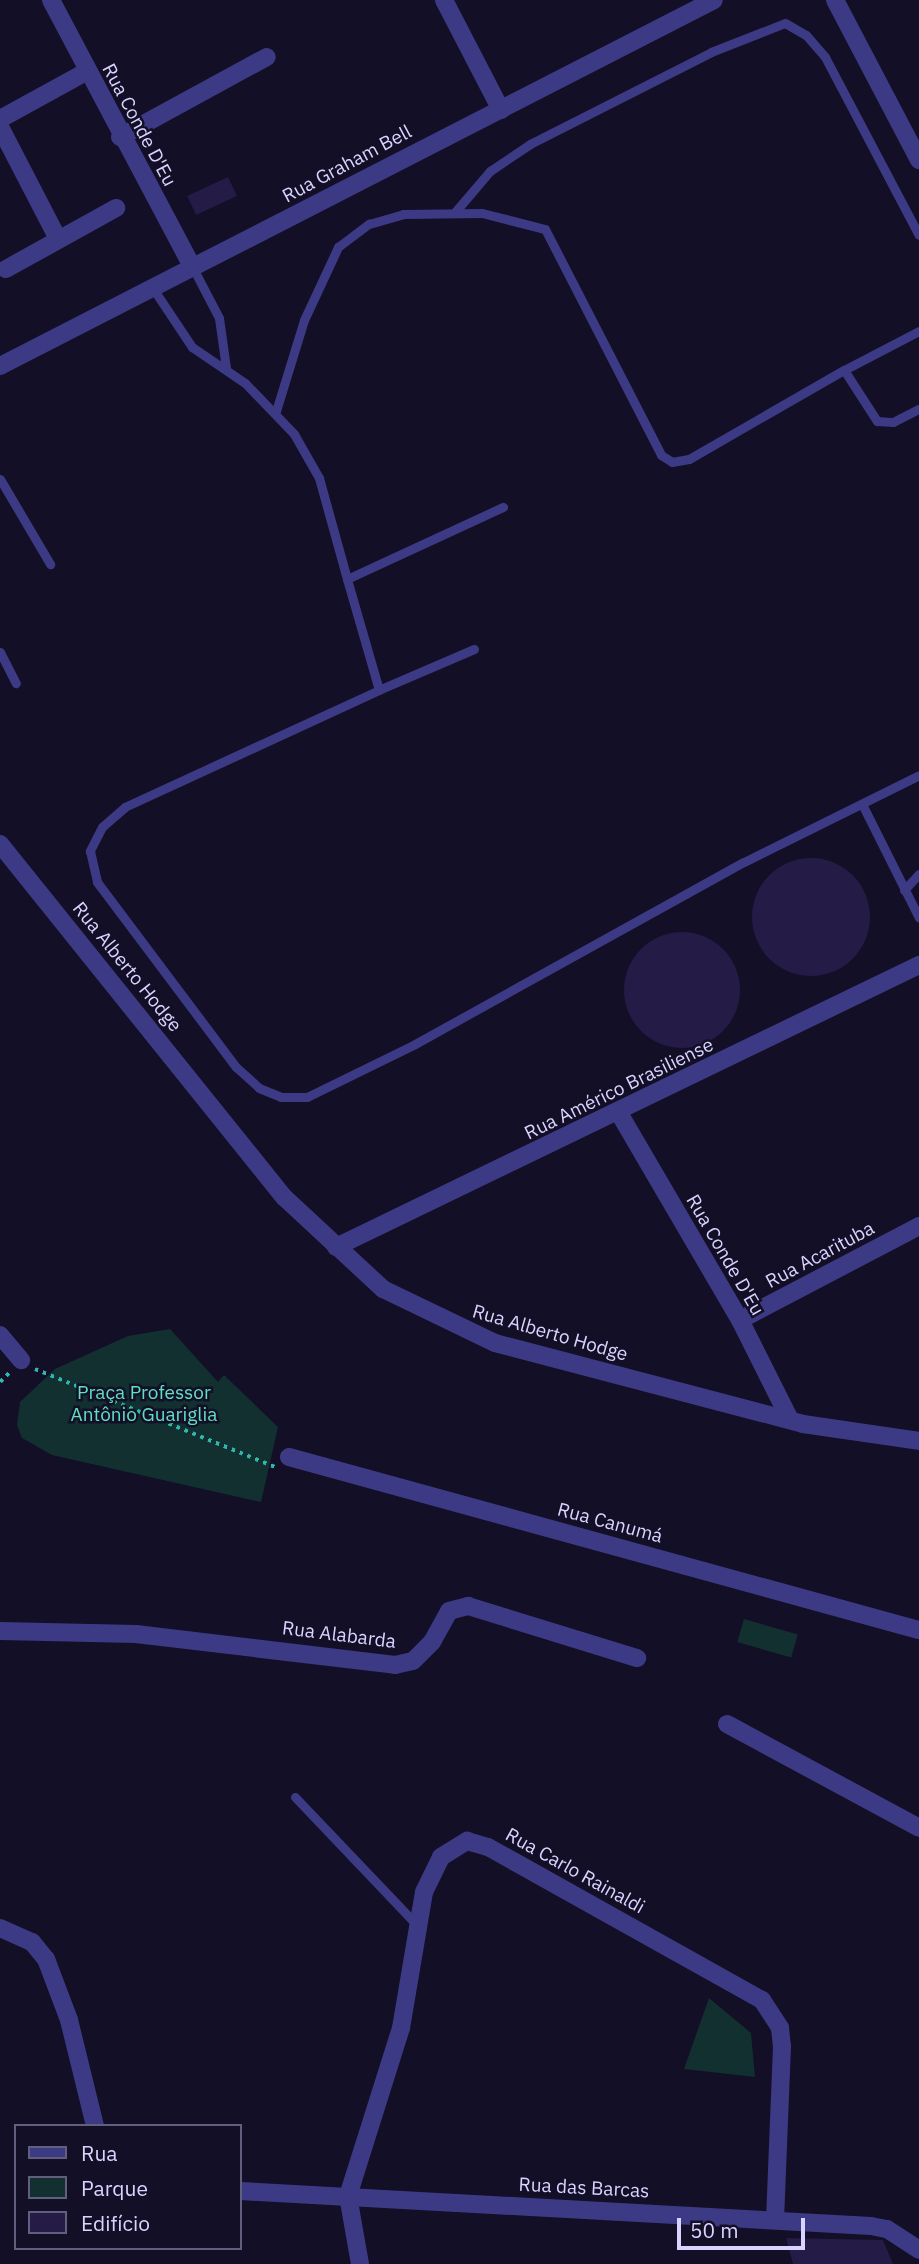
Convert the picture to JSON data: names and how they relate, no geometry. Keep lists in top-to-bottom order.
{
  "streets": {
    "street": [
      "Rua Conde D'Eu",
      "Rua Graham Bell",
      "Rua Alberto Hodge",
      "Rua Américo Brasiliense",
      "Rua Acarituba",
      "Rua Canumá",
      "Rua Alabarda",
      "Rua Carlo Rainaldi",
      "Rua das Barcas"
    ]
  },
  "crossings": [
    ["Rua Conde D'Eu", "Rua Graham Bell"],
    ["Rua Conde D'Eu", "Rua Alberto Hodge"],
    ["Rua Conde D'Eu", "Rua Américo Brasiliense"],
    ["Rua Conde D'Eu", "Rua Acarituba"],
    ["Rua Alberto Hodge", "Rua Américo Brasiliense"],
    ["Rua Carlo Rainaldi", "Rua das Barcas"]
  ],
  "parks": ["Praça Professor Antônio Guariglia"],
  "legend": ["Rua", "Parque", "Edifício"],
  "scale_bar": "50 m"
}
